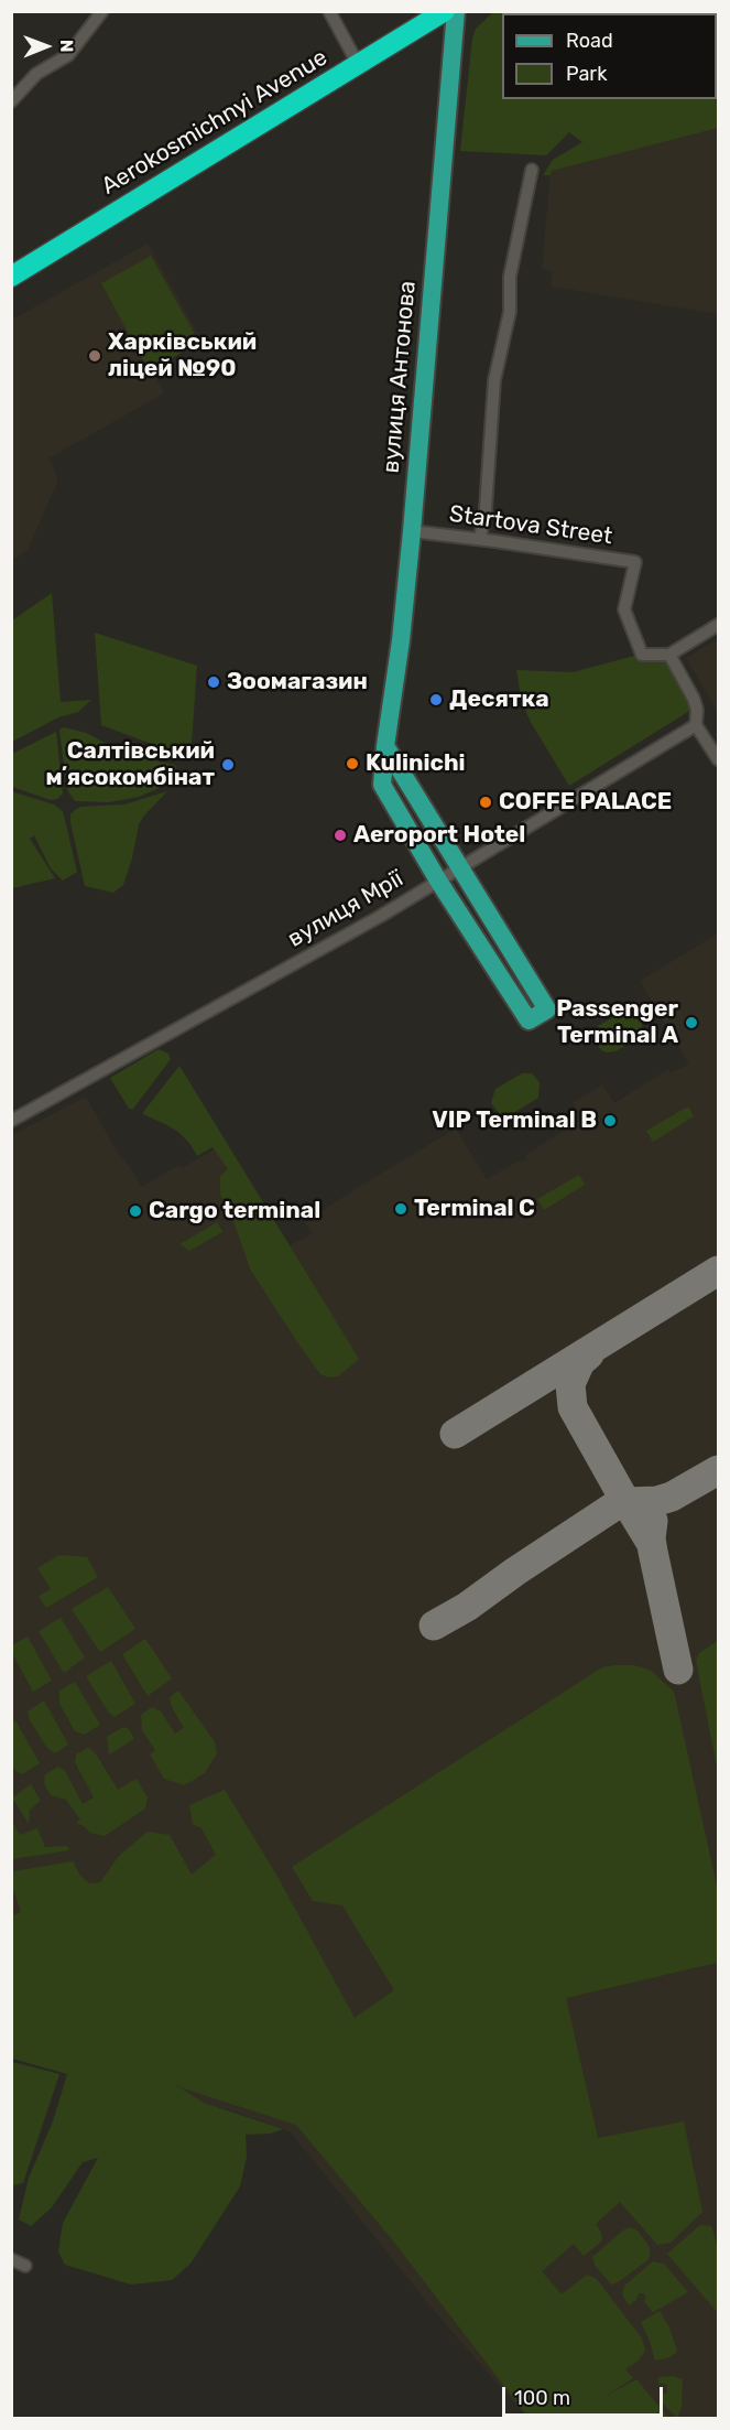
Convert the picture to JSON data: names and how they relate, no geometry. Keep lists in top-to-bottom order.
{
  "streets": {
    "highway": ["Aerokosmichnyi Avenue"],
    "main road": ["вулиця Антонова"],
    "street": ["Startova Street", "вулиця Мрії"]
  },
  "crossings": [
    ["вулиця Антонова", "Startova Street"],
    ["вулиця Антонова", "вулиця Мрії"]
  ],
  "places": [
    "Харківський ліцей №90",
    "Зоомагазин",
    "Десятка",
    "Kulinichi",
    "Салтівський мʼясокомбінат",
    "COFFE PALACE",
    "Aeroport Hotel",
    "Passenger Terminal A",
    "VIP Terminal B",
    "Terminal C",
    "Cargo terminal"
  ],
  "legend": ["Road", "Park"],
  "scale_bar": "100 m",
  "north": "right"
}
